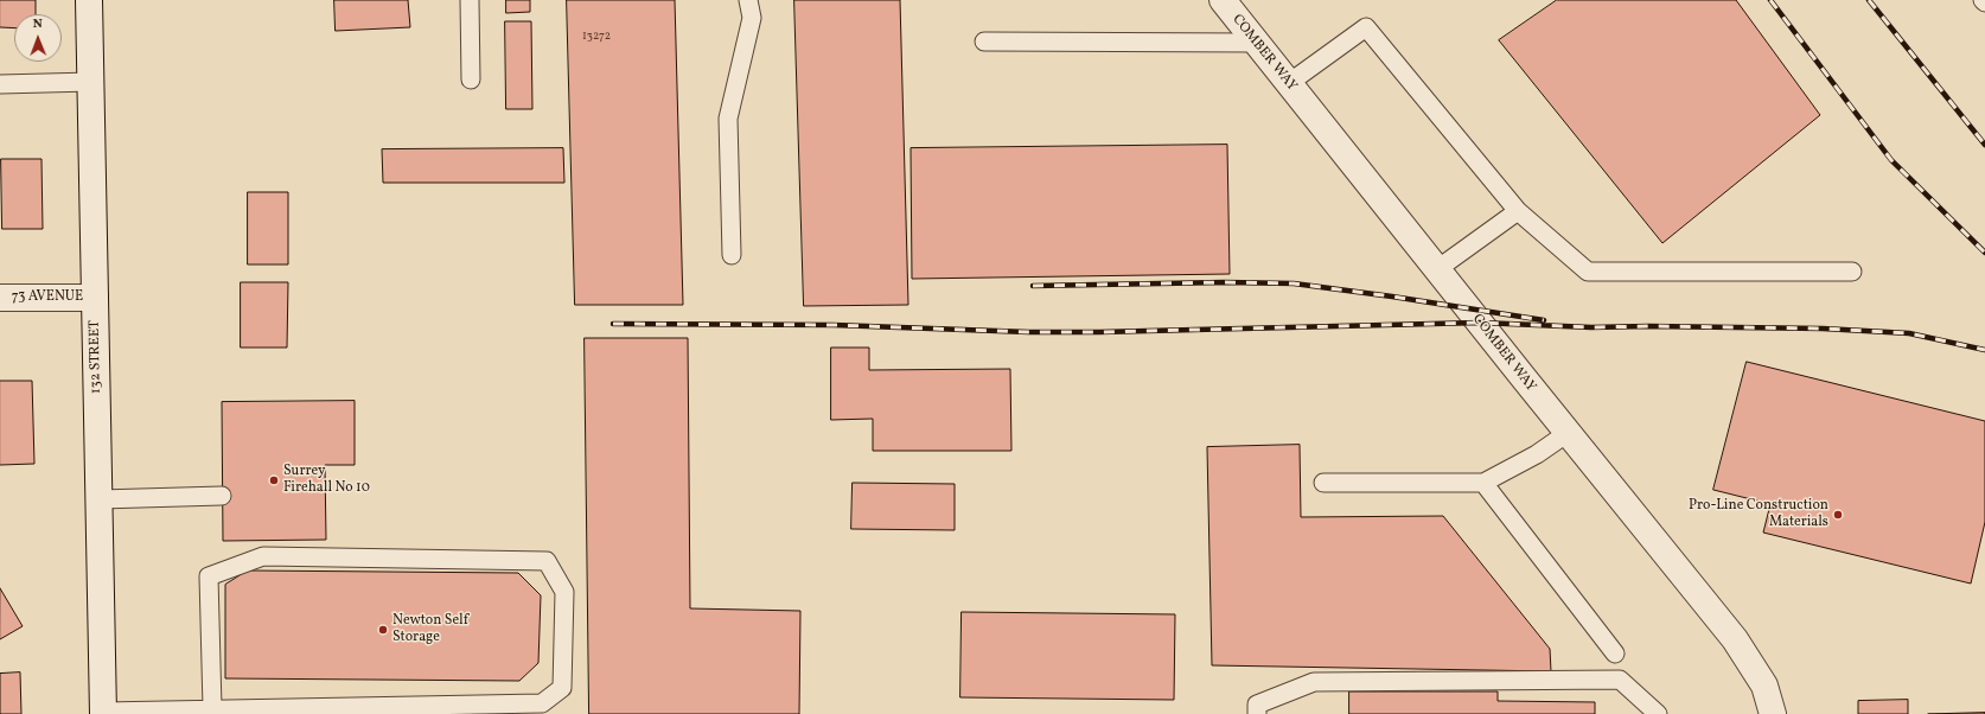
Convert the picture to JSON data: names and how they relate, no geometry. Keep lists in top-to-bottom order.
{
  "streets": {
    "street": ["COMBER WAY", "73 AVENUE", "132 STREET"]
  },
  "crossings": [
    ["73 AVENUE", "132 STREET"]
  ],
  "places": ["Surrey Firehall No 10", "Pro-Line Construction Materials", "Newton Self Storage"],
  "house_numbers": ["13272"],
  "north": "top"
}
